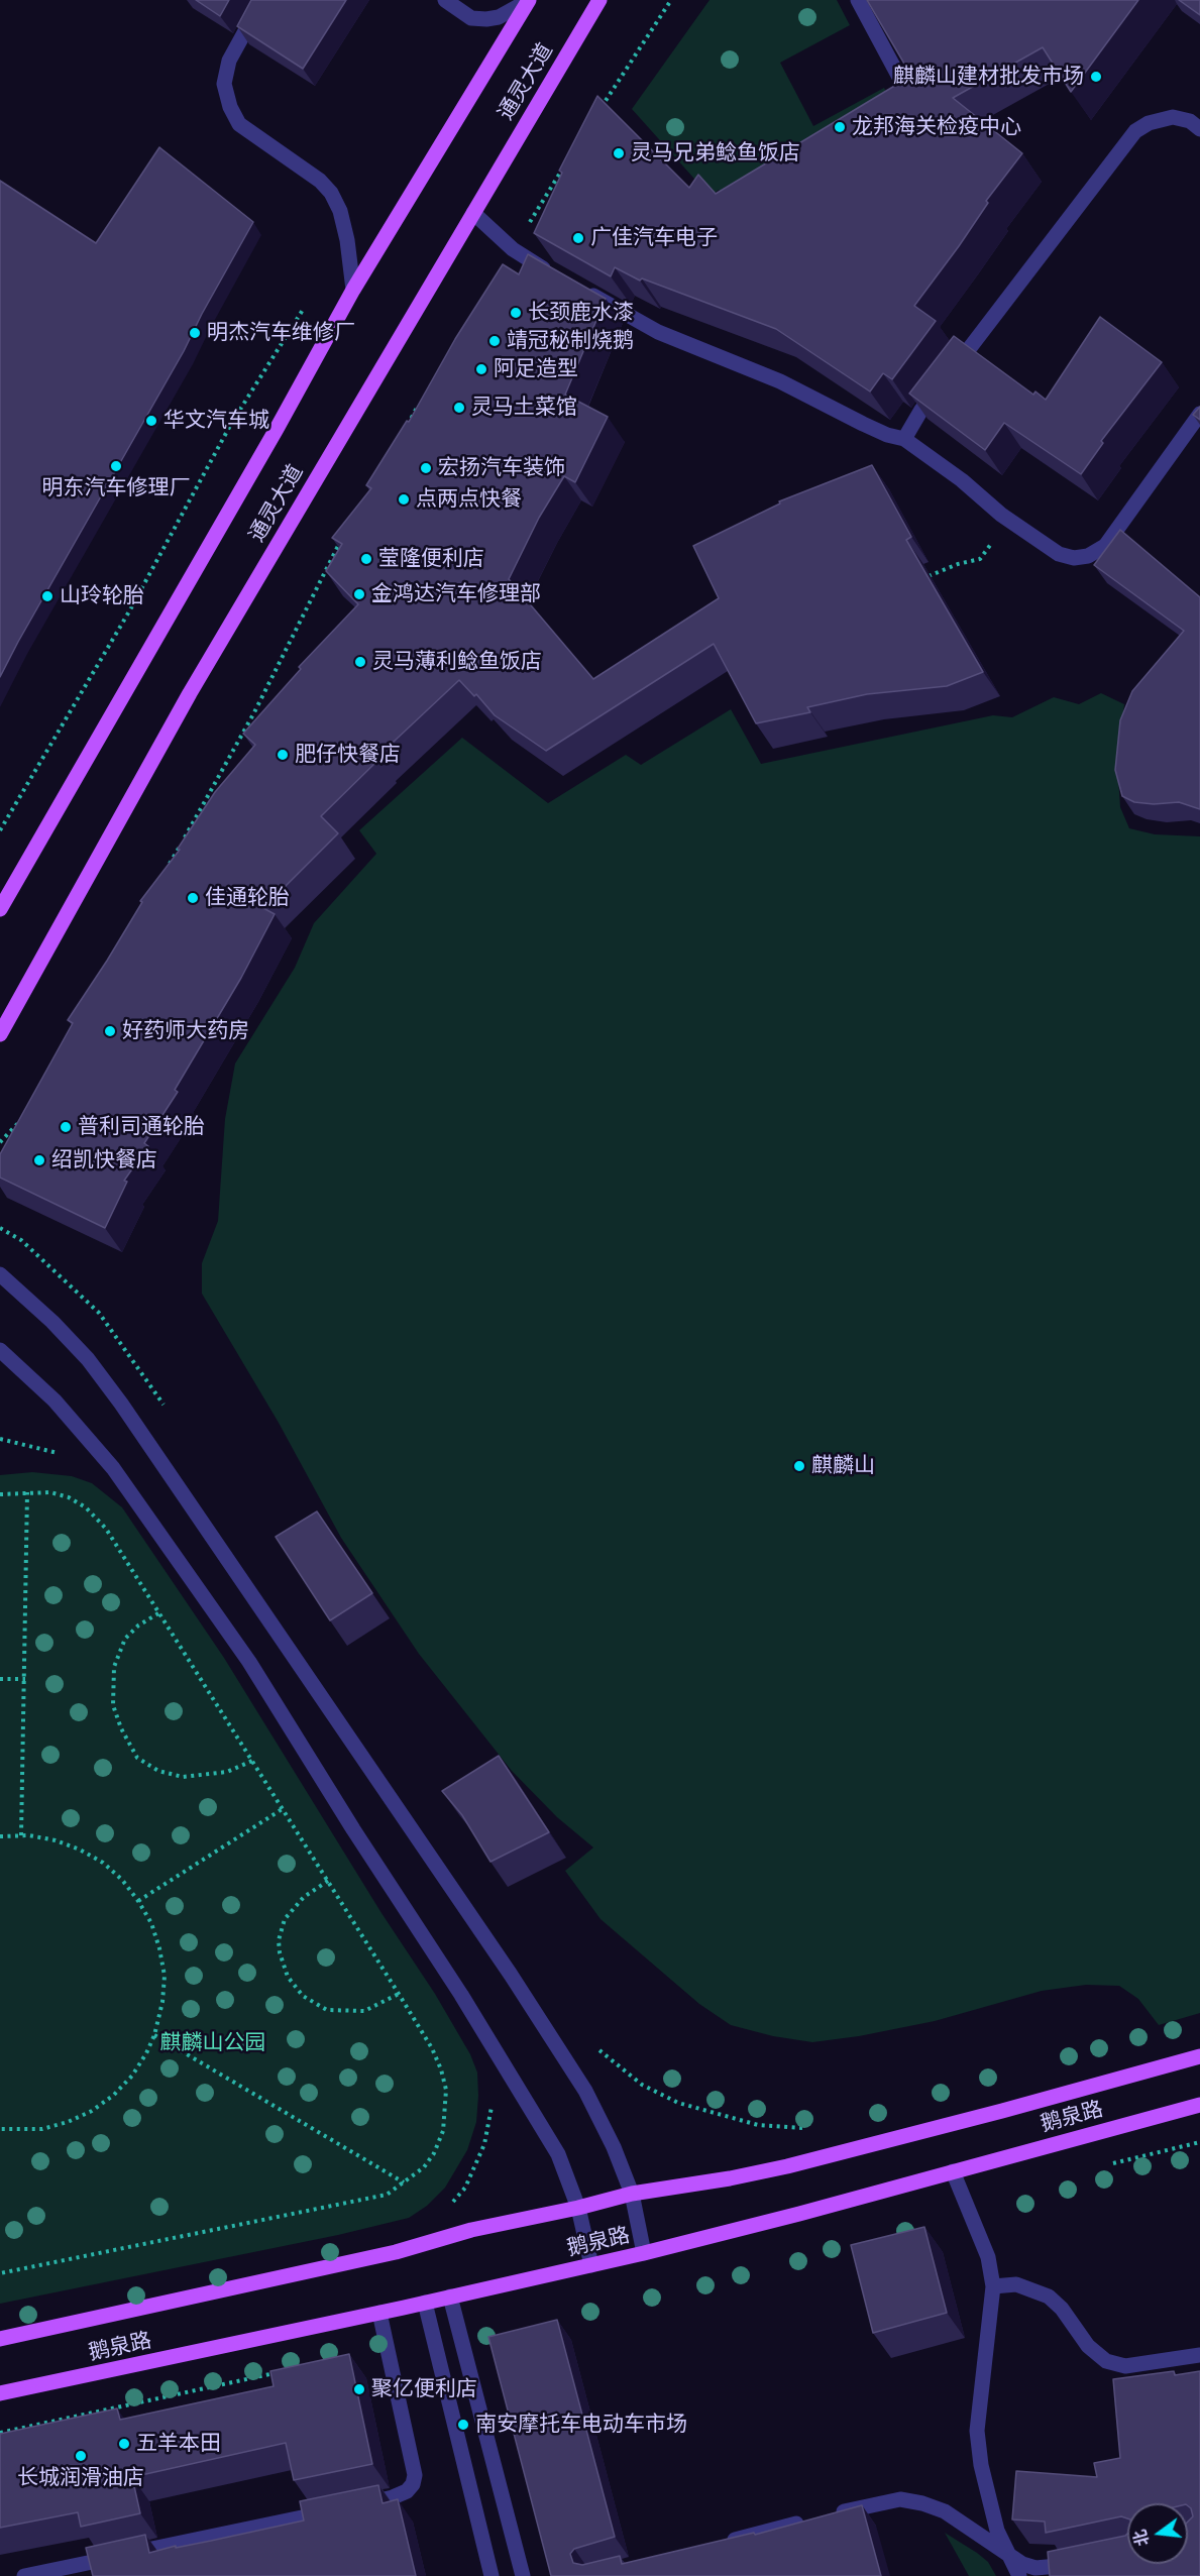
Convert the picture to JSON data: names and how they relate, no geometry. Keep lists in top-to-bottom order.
{
  "streets": {
    "main road": ["通灵大道", "鹅泉路"]
  },
  "parks": ["麒麟山公园"],
  "places": [
    "麒麟山建材批发市场",
    "龙邦海关检疫中心",
    "灵马兄弟鲶鱼饭店",
    "广佳汽车电子",
    "长颈鹿水漆",
    "明杰汽车维修厂",
    "靖冠秘制烧鹅",
    "阿足造型",
    "灵马土菜馆",
    "华文汽车城",
    "明东汽车修理厂",
    "宏扬汽车装饰",
    "点两点快餐",
    "莹隆便利店",
    "金鸿达汽车修理部",
    "山玲轮胎",
    "灵马薄利鲶鱼饭店",
    "肥仔快餐店",
    "佳通轮胎",
    "好药师大药房",
    "普利司通轮胎",
    "绍凯快餐店",
    "麒麟山",
    "聚亿便利店",
    "南安摩托车电动车市场",
    "五羊本田",
    "长城润滑油店"
  ],
  "north": "left"
}
